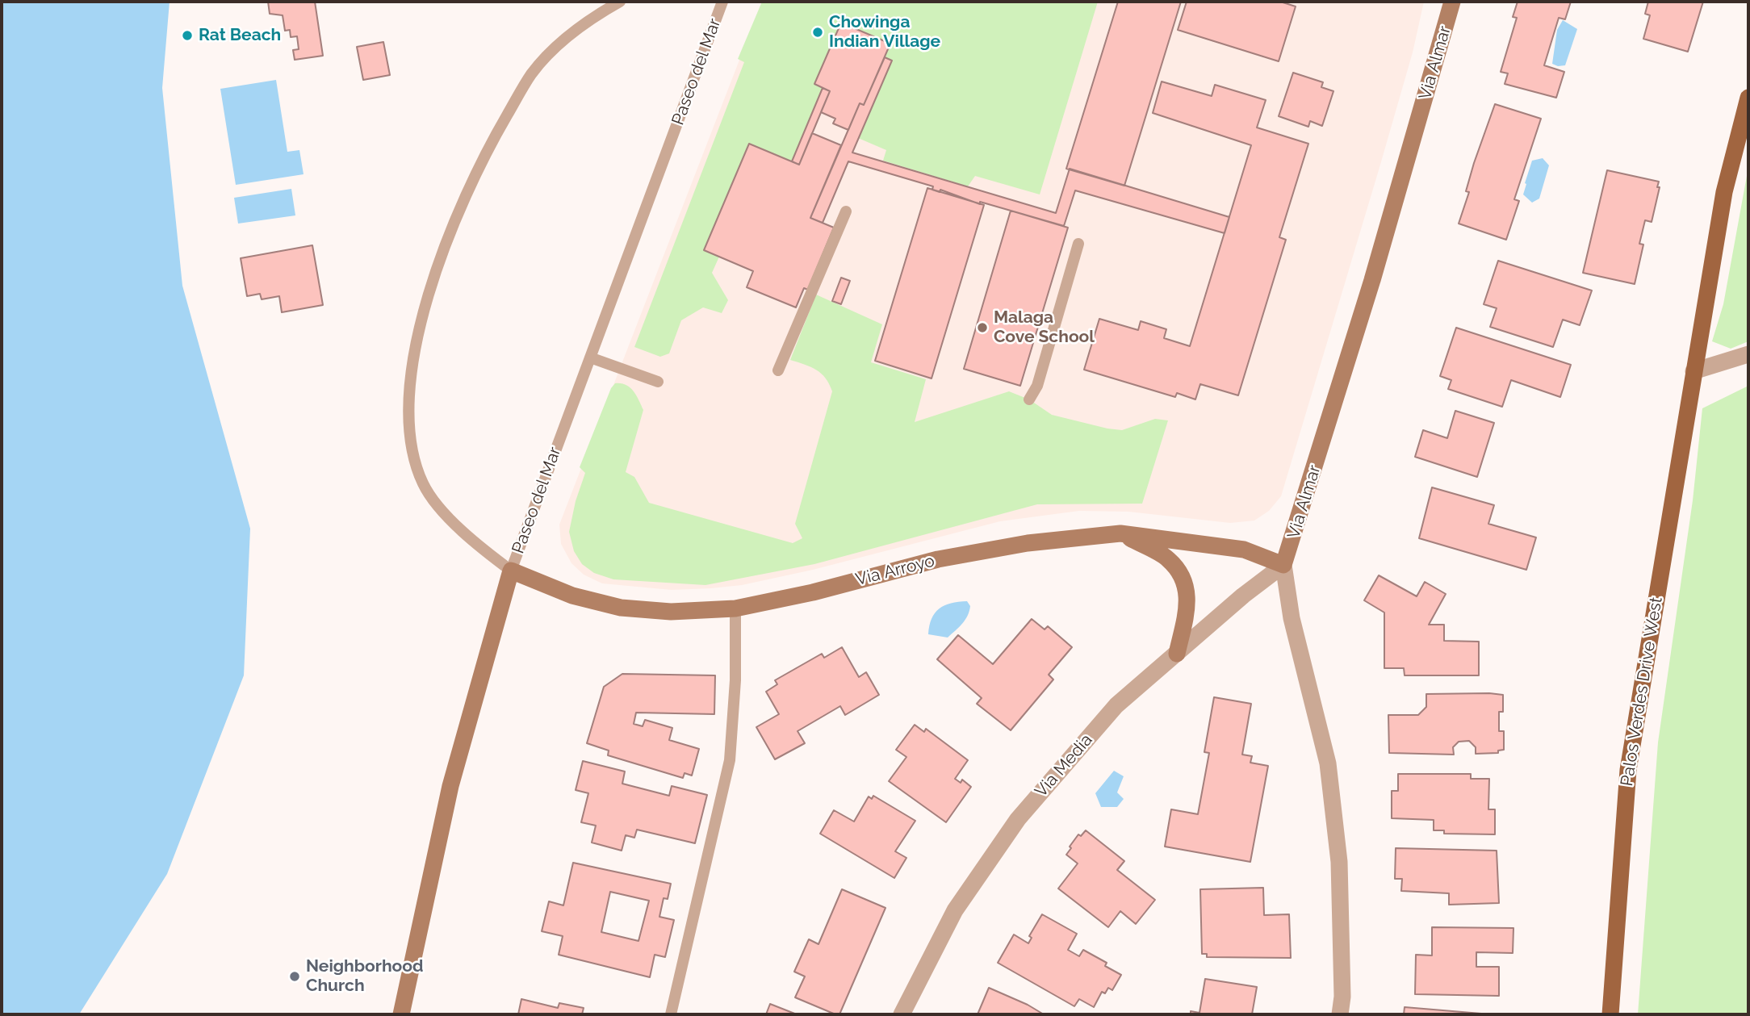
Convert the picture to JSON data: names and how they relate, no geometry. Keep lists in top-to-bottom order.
{
  "streets": {
    "main road": ["Palos Verdes Drive West"],
    "street": [
      "Via Almar",
      "Paseo del Mar",
      "Via Arroyo",
      "Via Media"
    ]
  },
  "crossings": [
    ["Via Almar", "Via Arroyo"],
    ["Via Almar", "Via Media"],
    ["Paseo del Mar", "Via Arroyo"],
    ["Via Arroyo", "Via Media"]
  ],
  "places": [
    "Chowinga Indian Village",
    "Rat Beach",
    "Malaga Cove School",
    "Neighborhood Church"
  ]
}
